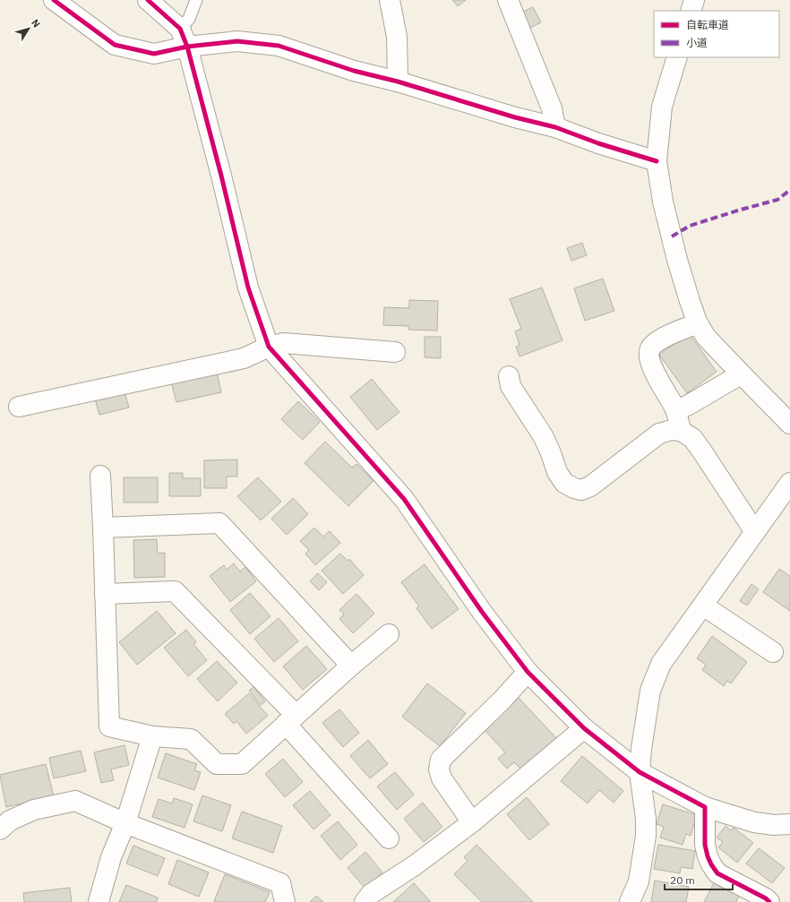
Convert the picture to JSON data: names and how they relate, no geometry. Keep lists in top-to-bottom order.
{
  "legend": ["自転車道", "小道"],
  "scale_bar": "20 m",
  "north": "top right"
}
